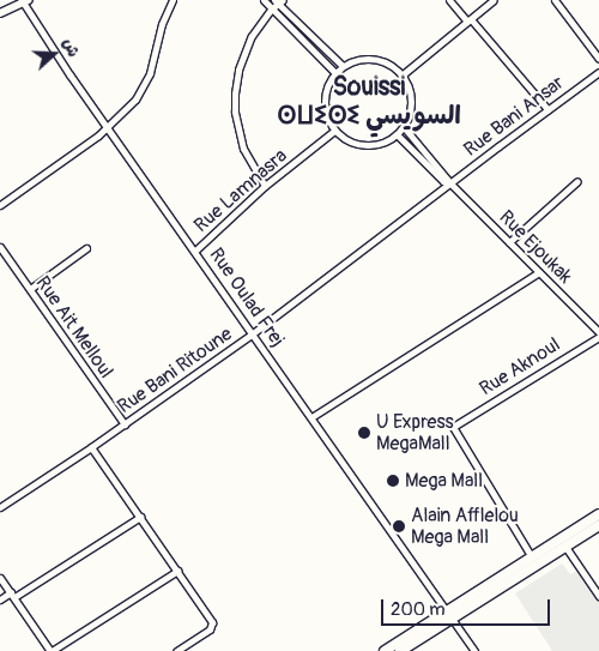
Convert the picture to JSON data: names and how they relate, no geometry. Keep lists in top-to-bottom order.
{
  "streets": {
    "street": [
      "Rue Bani Ansar",
      "Rue Lamnasra",
      "Rue Ejoukak",
      "Rue Oulad Frej",
      "Rue Ait Melloul",
      "Rue Aknoul",
      "Rue Bani Ritoune"
    ]
  },
  "crossings": [
    ["Rue Bani Ansar", "Rue Ejoukak"],
    ["Rue Bani Ansar", "Rue Bani Ritoune"],
    ["Rue Lamnasra", "Rue Ejoukak"],
    ["Rue Lamnasra", "Rue Oulad Frej"],
    ["Rue Ejoukak", "Rue Aknoul"],
    ["Rue Ejoukak", "Rue Bani Ritoune"],
    ["Rue Oulad Frej", "Rue Bani Ritoune"],
    ["Rue Ait Melloul", "Rue Bani Ritoune"]
  ],
  "districts": ["Souissi ⵙⵡⵉⵙⵉ السويسي"],
  "places": ["U Express MegaMall", "Mega Mall", "Alain Afflelou Mega Mall"],
  "scale_bar": "200 m",
  "north": "right"
}
